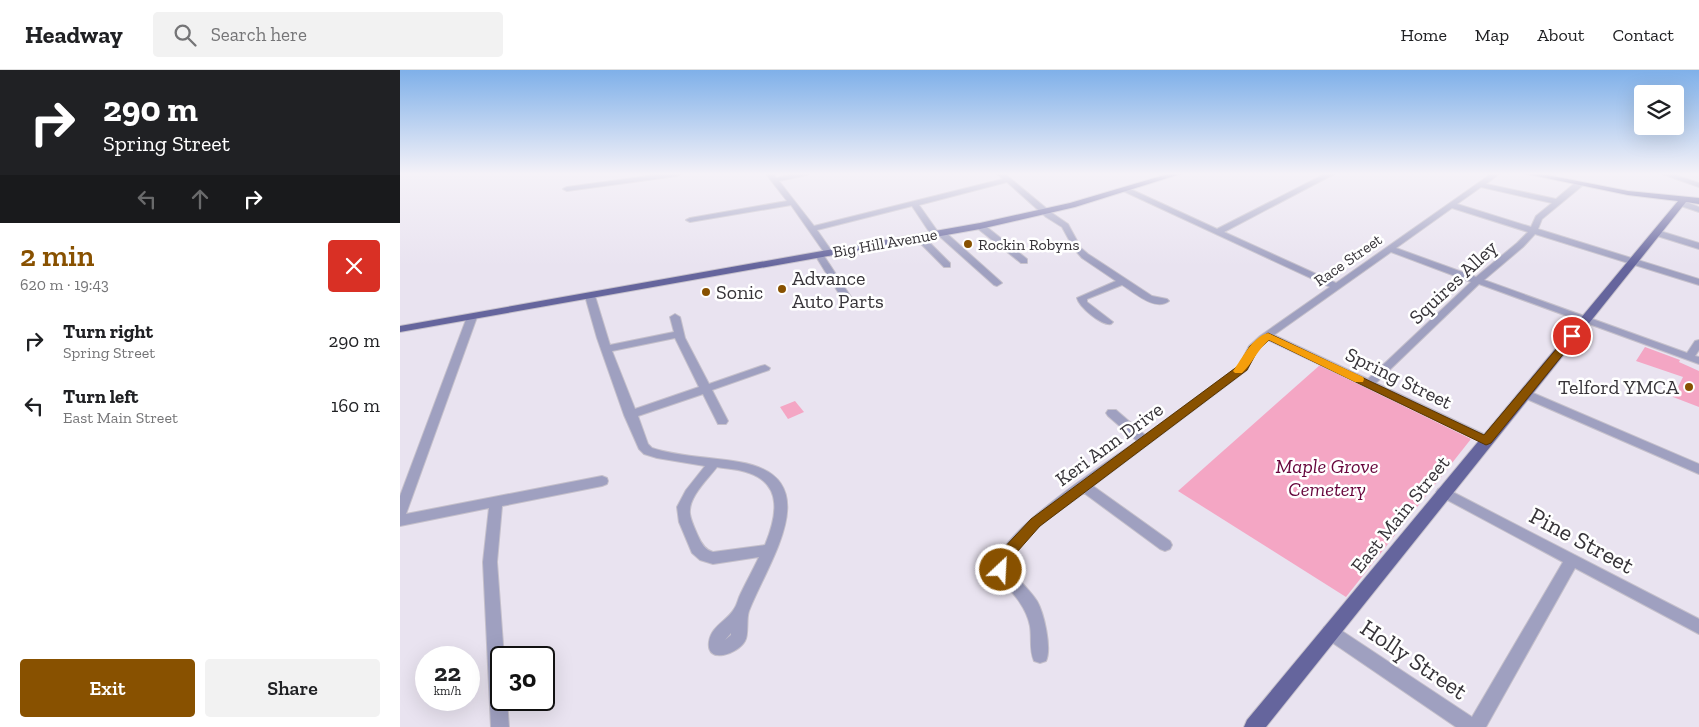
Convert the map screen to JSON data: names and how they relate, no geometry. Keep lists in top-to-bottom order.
{
  "streets": {
    "main road": ["Big Hill Avenue", "East Main Street"],
    "street": [
      "Race Street",
      "Squires Alley",
      "Spring Street",
      "Keri Ann Drive",
      "Pine Street",
      "Holly Street"
    ]
  },
  "crossings": [
    ["Race Street", "Spring Street"],
    ["Race Street", "Keri Ann Drive"],
    ["Squires Alley", "Spring Street"],
    ["Spring Street", "Keri Ann Drive"],
    ["Spring Street", "East Main Street"],
    ["East Main Street", "Pine Street"],
    ["East Main Street", "Holly Street"]
  ],
  "parks": ["Maple Grove Cemetery"],
  "places": [
    "Rockin Robyns",
    "Advance Auto Parts",
    "Sonic",
    "Telford YMCA"
  ],
  "page": {
    "header": "Headway",
    "search": "Search here",
    "nav": [
      "Home",
      "Map",
      "About",
      "Contact"
    ],
    "turn": ["290 m", "Spring Street"],
    "heading": ["2 min", "620 m · 19:43"],
    "list": [
      {
        "name": "Turn right",
        "note": "Spring Street",
        "value": "290 m"
      },
      {
        "name": "Turn left",
        "note": "East Main Street",
        "value": "160 m"
      }
    ],
    "speed": "22 km/h",
    "limit": "30",
    "buttons": ["Exit", "Share"]
  }
}
